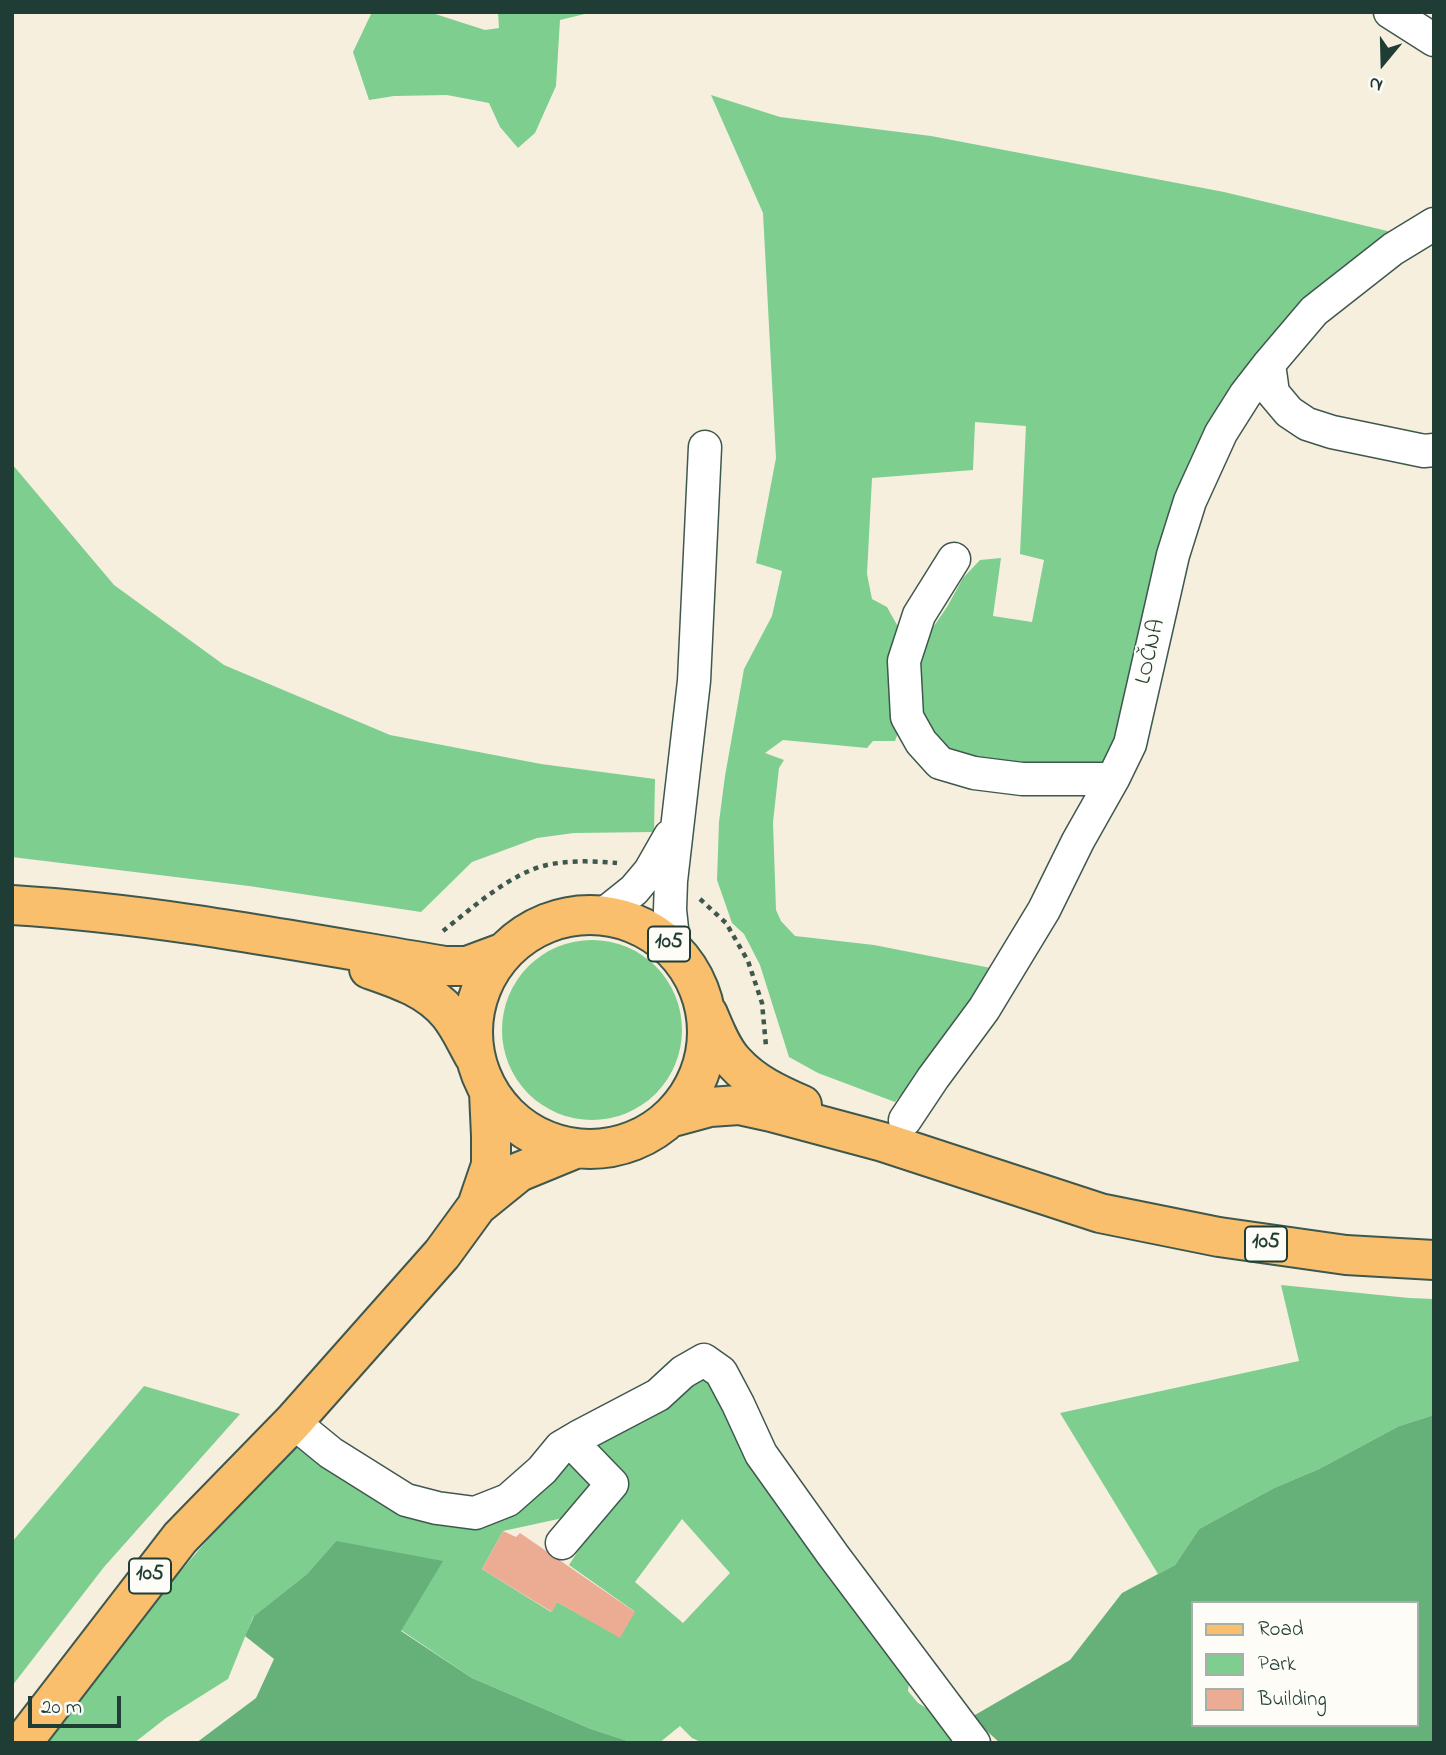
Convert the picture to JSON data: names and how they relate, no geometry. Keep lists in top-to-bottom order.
{
  "streets": {
    "main road": ["105"],
    "street": ["LOČNA"]
  },
  "crossings": [
    ["LOČNA", "105"]
  ],
  "legend": ["Road", "Park", "Building"],
  "scale_bar": "20 m",
  "north": "bottom"
}
